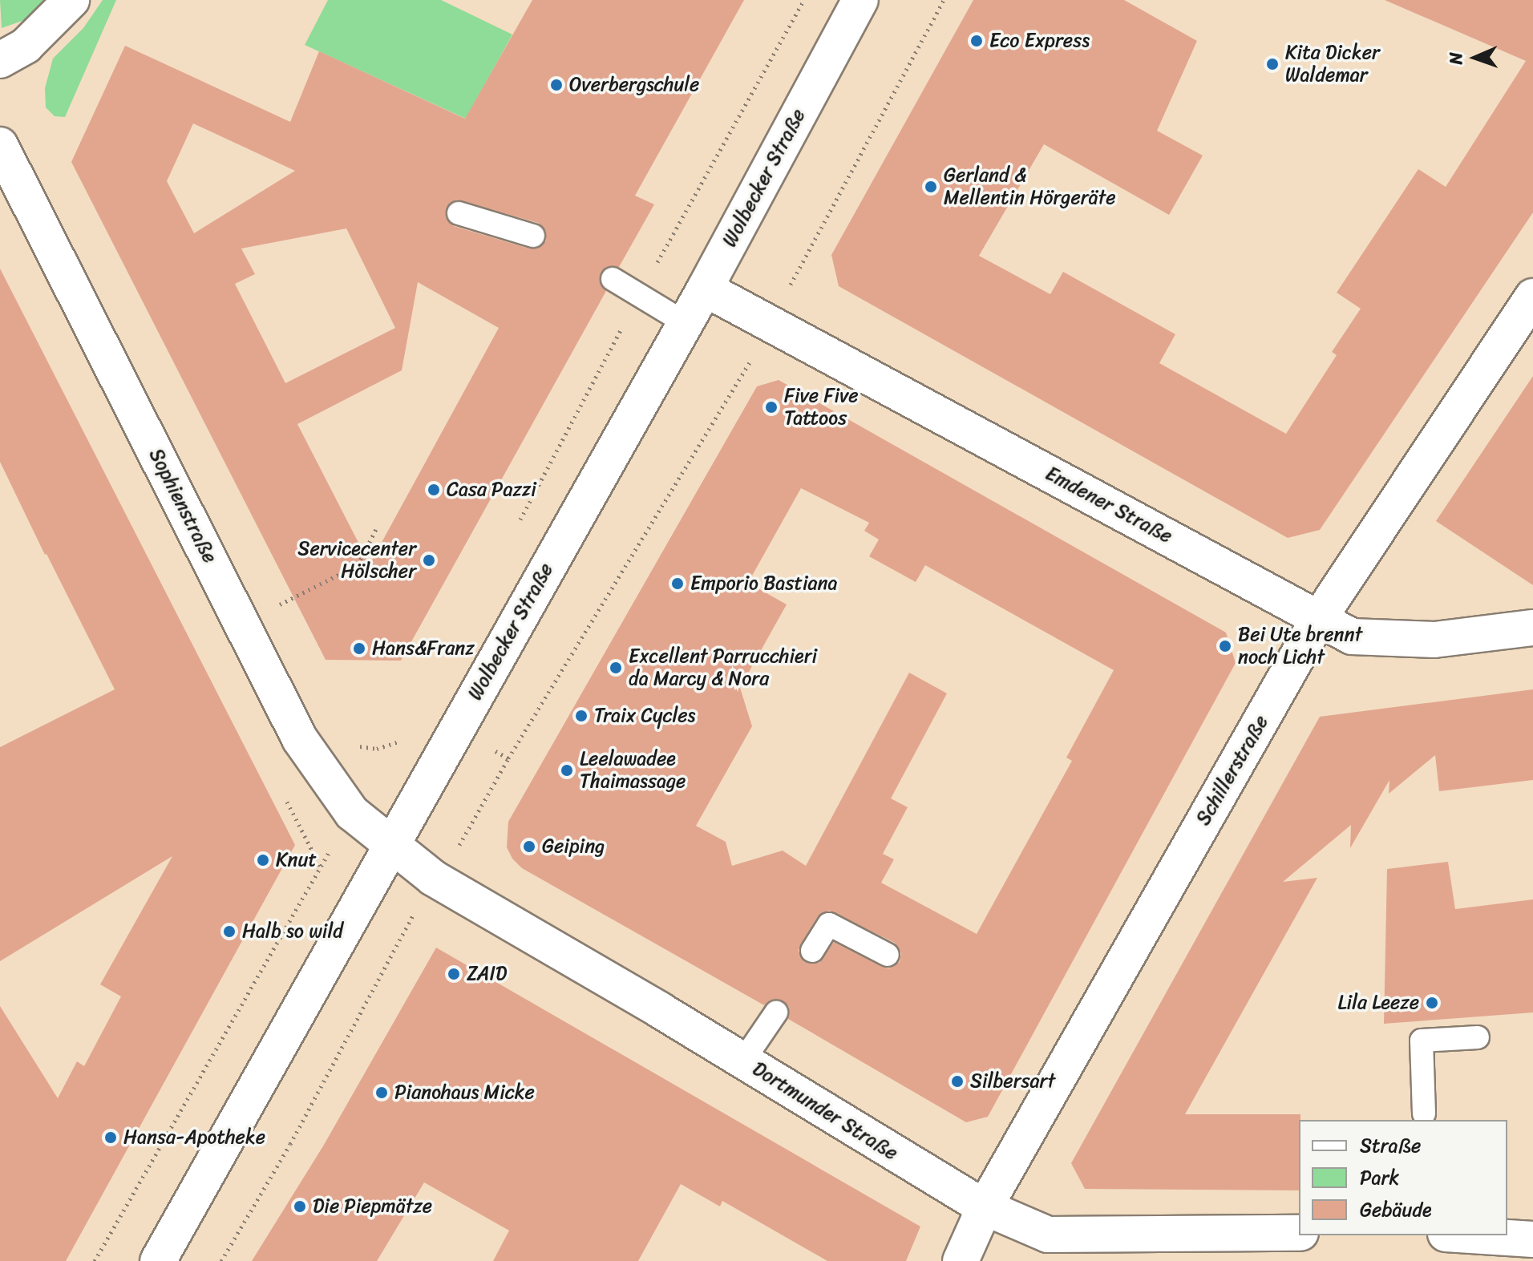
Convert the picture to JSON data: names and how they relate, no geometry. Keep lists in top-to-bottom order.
{
  "streets": {
    "street": [
      "Wolbecker Straße",
      "Emdener Straße",
      "Sophienstraße",
      "Schillerstraße",
      "Dortmunder Straße"
    ]
  },
  "crossings": [
    ["Wolbecker Straße", "Emdener Straße"],
    ["Wolbecker Straße", "Sophienstraße"],
    ["Wolbecker Straße", "Dortmunder Straße"],
    ["Emdener Straße", "Schillerstraße"],
    ["Sophienstraße", "Dortmunder Straße"],
    ["Schillerstraße", "Dortmunder Straße"]
  ],
  "places": [
    "Eco Express",
    "Kita Dicker Waldemar",
    "Overbergschule",
    "Gerland & Mellentin Hörgeräte",
    "Five Five Tattoos",
    "Casa Pazzi",
    "Servicecenter Hölscher",
    "Emporio Bastiana",
    "Bei Ute brennt noch Licht",
    "Hans&Franz",
    "Excellent Parrucchieri da Marcy & Nora",
    "Traix Cycles",
    "Leelawadee Thaimassage",
    "Geiping",
    "Knut",
    "Halb so wild",
    "ZAID",
    "Lila Leeze",
    "Silbersart",
    "Pianohaus Micke",
    "Hansa-Apotheke",
    "Die Piepmätze"
  ],
  "legend": ["Straße", "Park", "Gebäude"],
  "north": "left"
}
